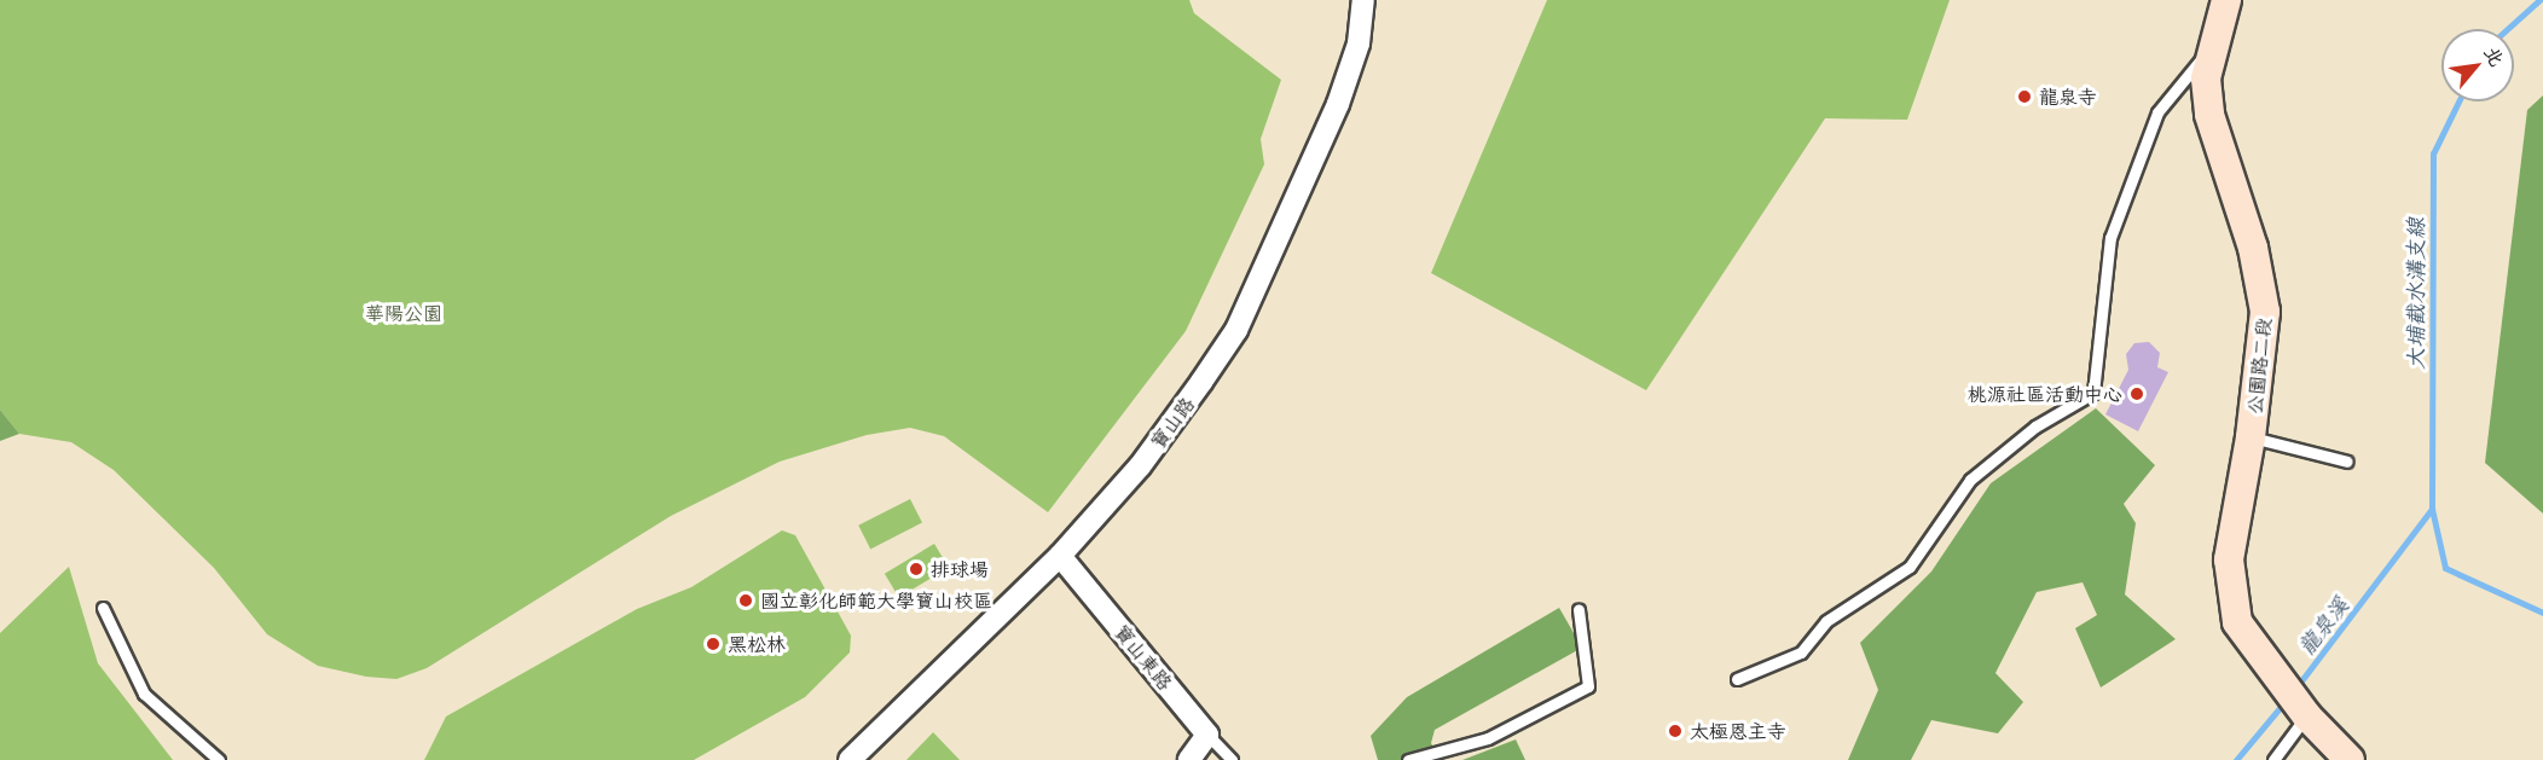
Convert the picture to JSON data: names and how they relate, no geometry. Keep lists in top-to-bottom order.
{
  "streets": {
    "main road": ["公園路二段"],
    "street": ["寶山路", "寶山東路"]
  },
  "crossings": [
    ["寶山路", "寶山東路"]
  ],
  "water": ["大埔截水溝支線", "龍泉溪"],
  "parks": ["華陽公園"],
  "places": [
    "龍泉寺",
    "桃源社區活動中心",
    "排球場",
    "國立彰化師範大學寶山校區",
    "黑松林",
    "太極恩主寺"
  ],
  "north": "top right"
}
